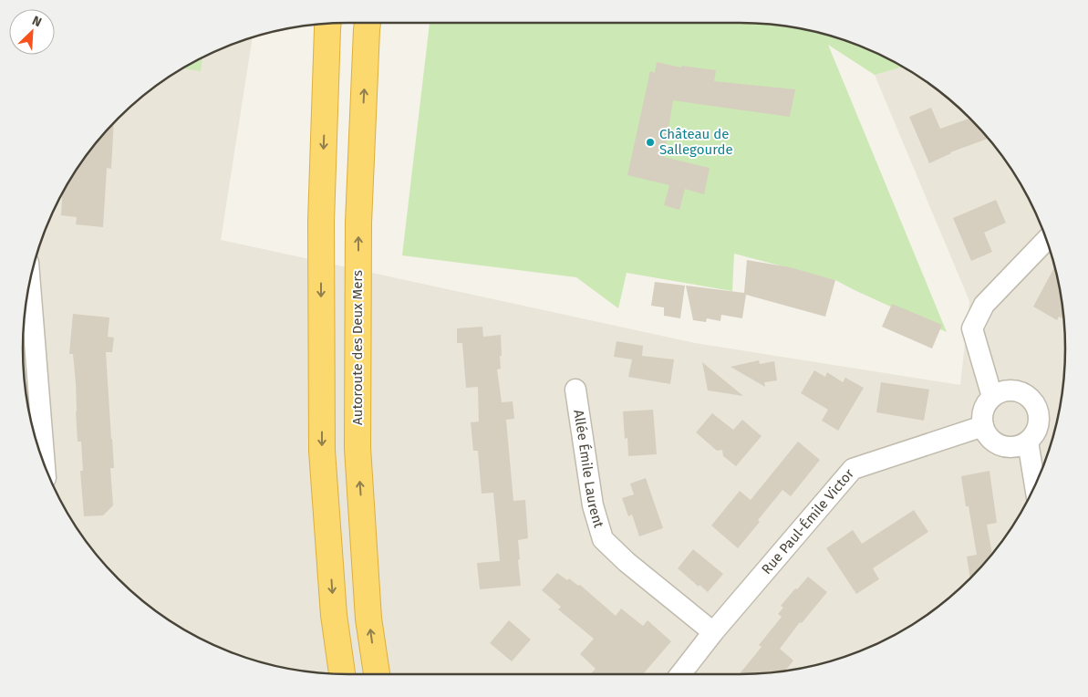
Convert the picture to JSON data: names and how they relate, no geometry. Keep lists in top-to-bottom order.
{
  "streets": {
    "highway": ["Autoroute des Deux Mers"],
    "street": ["Allée Émile Laurent", "Rue Paul-Émile Victor"]
  },
  "crossings": [
    ["Allée Émile Laurent", "Rue Paul-Émile Victor"]
  ],
  "places": ["Château de Sallegourde"],
  "north": "top right"
}
